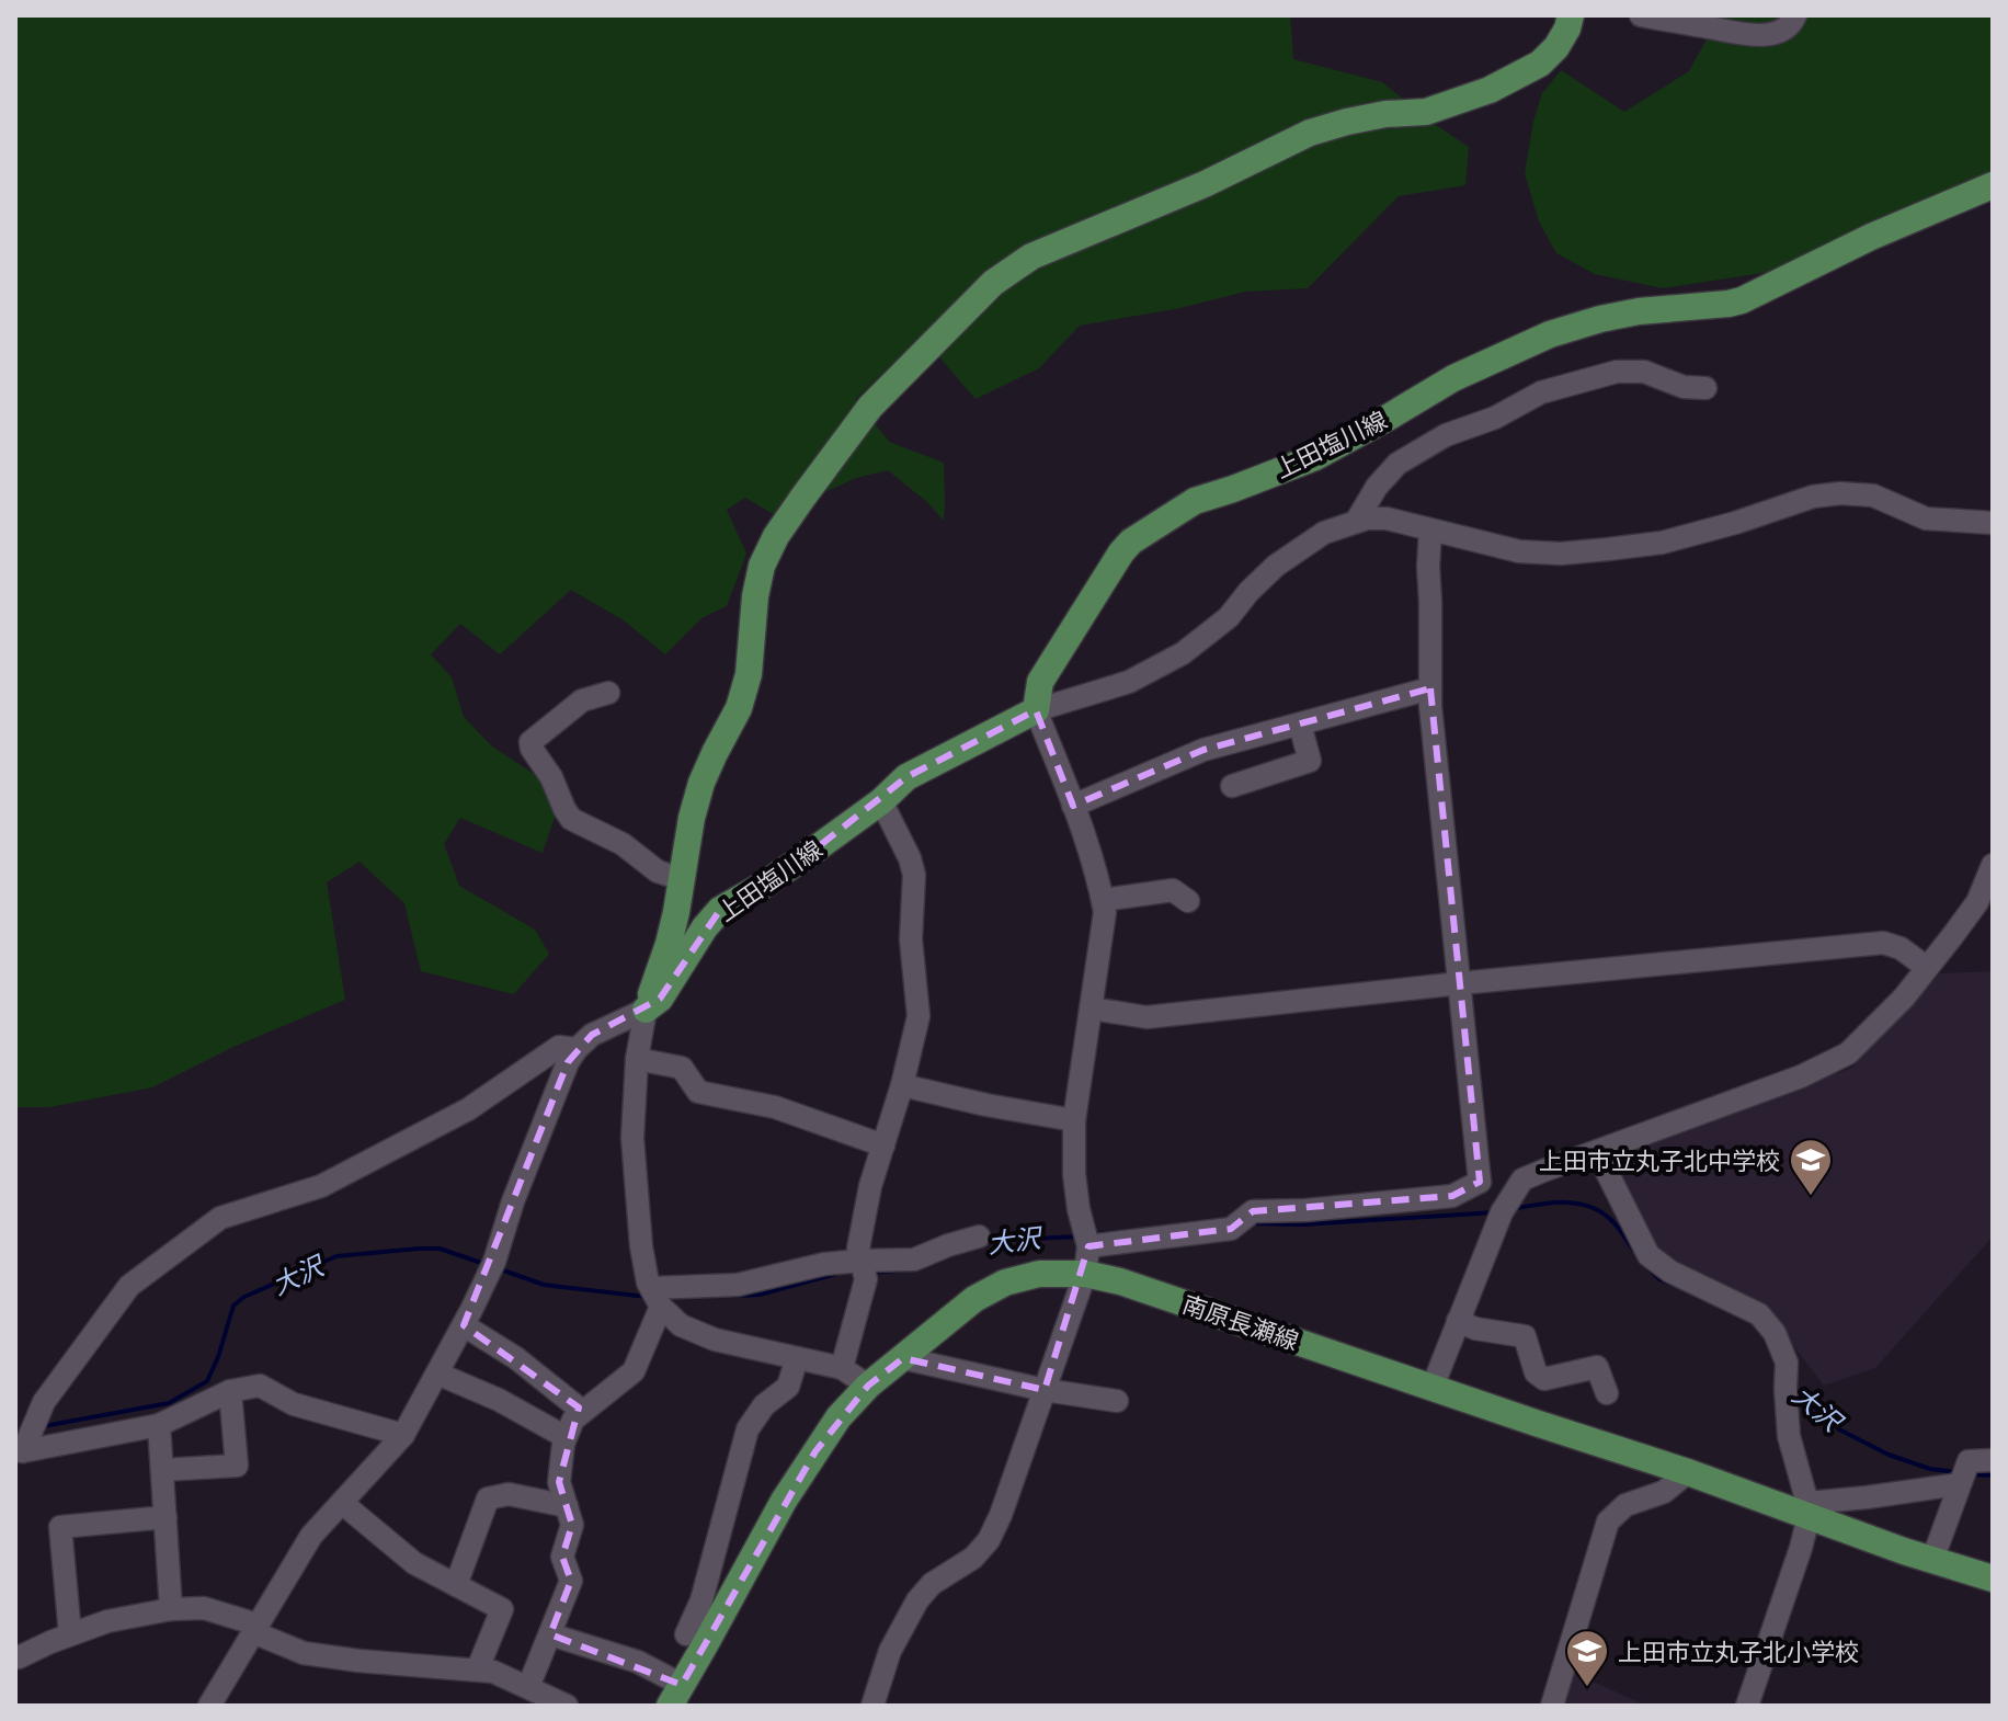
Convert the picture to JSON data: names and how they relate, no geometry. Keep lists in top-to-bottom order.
{
  "streets": {
    "main road": ["上田塩川線", "南原長瀬線"]
  },
  "water": ["大沢"],
  "places": {
    "school or university": ["上田市立丸子北中学校", "上田市立丸子北小学校"]
  }
}
